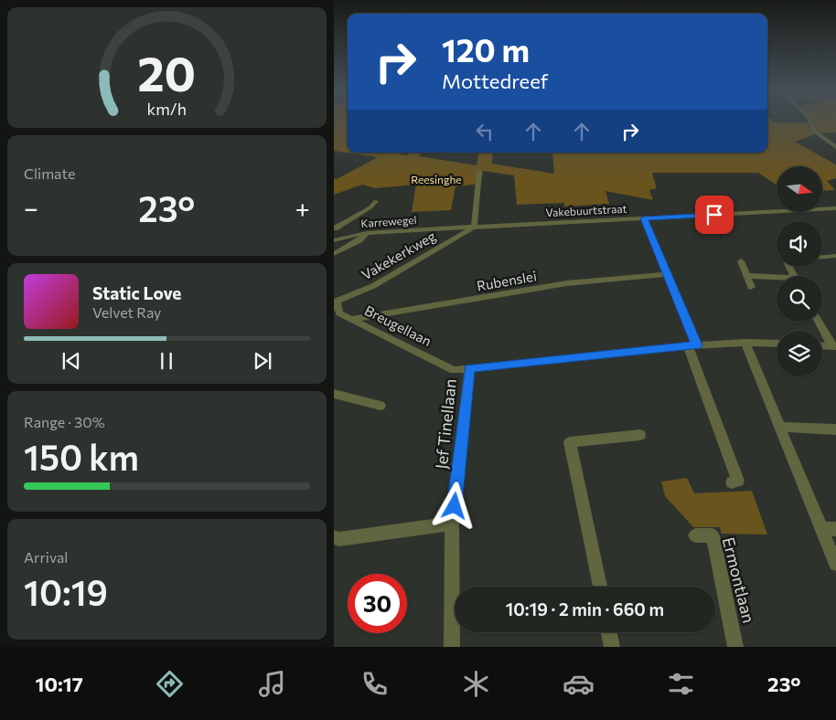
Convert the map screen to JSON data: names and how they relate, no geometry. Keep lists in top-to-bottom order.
{
  "streets": {
    "street": [
      "Vakebuurtstraat",
      "Karrewegel",
      "Vakekerkweg",
      "Rubenslei",
      "Breugellaan",
      "Jef Tinellaan",
      "Ermontlaan"
    ]
  },
  "crossings": [
    ["Vakebuurtstraat", "Karrewegel"],
    ["Vakebuurtstraat", "Vakekerkweg"],
    ["Karrewegel", "Vakekerkweg"],
    ["Vakekerkweg", "Breugellaan"],
    ["Rubenslei", "Breugellaan"],
    ["Breugellaan", "Jef Tinellaan"]
  ],
  "parks": ["Reesinghe"],
  "north": "right",
  "page": {
    "turn": ["120 m", "Mottedreef"],
    "tile": [
      "Climate",
      ["Range · 30%", "150 km"],
      ["Arrival", "10:19"]
    ],
    "heat": ["−", "23°", "+"],
    "song": ["Static Love", "Velvet Ray"],
    "limit": "30",
    "trip": "10:19 · 2 min · 660 m",
    "tabs": ["10:17", "23°"],
    "gauge": ["20", "km/h"]
  }
}
